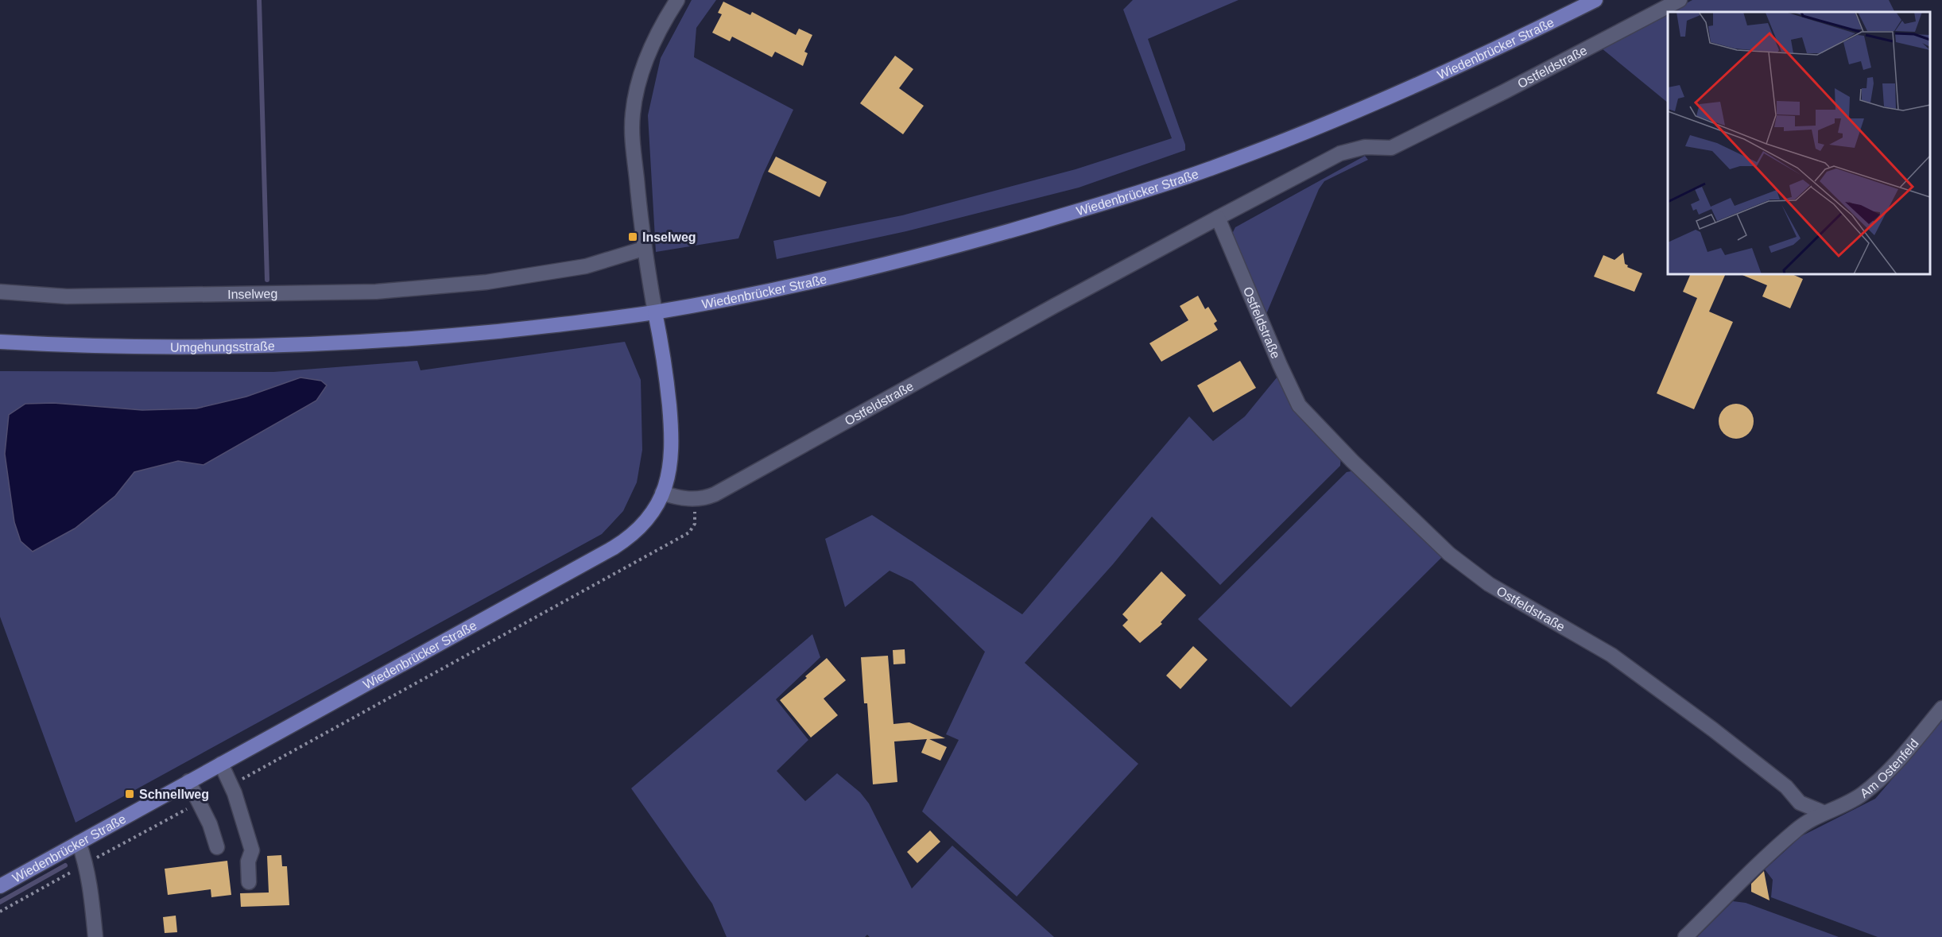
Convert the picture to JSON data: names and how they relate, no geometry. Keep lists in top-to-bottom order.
{
  "streets": {
    "main road": ["Wiedenbrücker Straße", "Umgehungsstraße"],
    "street": ["Ostfeldstraße", "Inselweg", "Am Ostenfeld"]
  },
  "crossings": [
    ["Wiedenbrücker Straße", "Ostfeldstraße"],
    ["Wiedenbrücker Straße", "Umgehungsstraße"]
  ],
  "places": {
    "transit": ["Inselweg", "Schnellweg"]
  }
}
